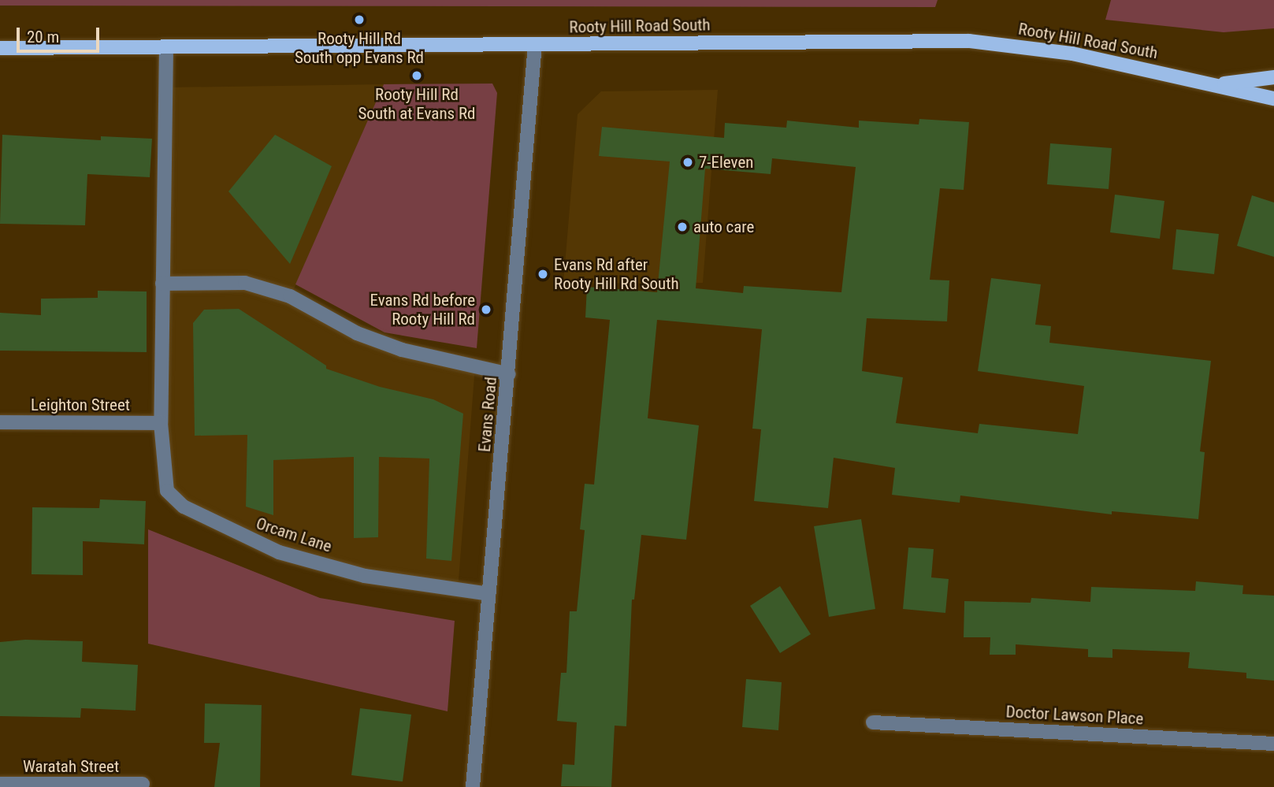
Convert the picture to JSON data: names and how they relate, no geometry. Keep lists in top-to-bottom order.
{
  "streets": {
    "main road": ["Rooty Hill Road South"],
    "street": [
      "Leighton Street",
      "Evans Road",
      "Orcam Lane",
      "Doctor Lawson Place",
      "Waratah Street"
    ]
  },
  "crossings": [
    ["Rooty Hill Road South", "Evans Road"],
    ["Rooty Hill Road South", "Orcam Lane"],
    ["Leighton Street", "Orcam Lane"],
    ["Evans Road", "Orcam Lane"]
  ],
  "places": [
    "Rooty Hill Rd South opp Evans Rd",
    "Rooty Hill Rd South at Evans Rd",
    "7-Eleven",
    "auto care",
    "Evans Rd after Rooty Hill Rd South",
    "Evans Rd before Rooty Hill Rd"
  ],
  "scale_bar": "20 m"
}
